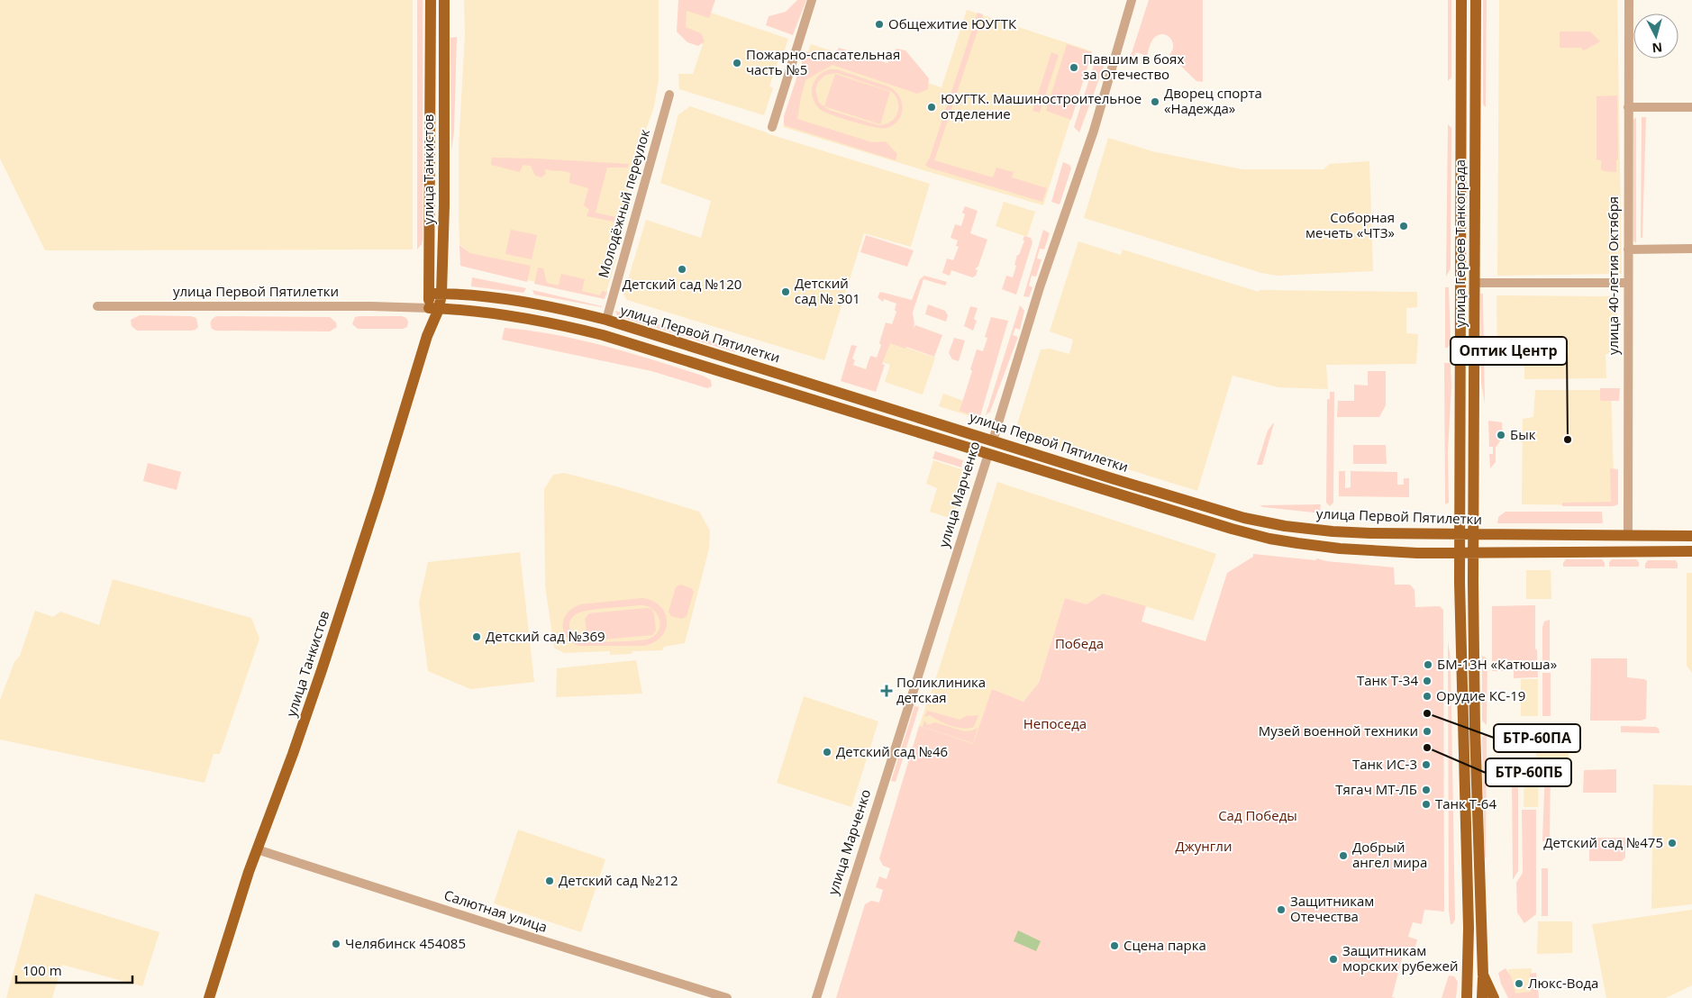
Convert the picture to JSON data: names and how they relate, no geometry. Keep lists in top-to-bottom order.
{
  "streets": {
    "main road": [
      "улица Танкистов",
      "улица Героев Танкограда",
      "улица 40-летия Октября",
      "улица Первой Пятилетки",
      "улица Марченко"
    ],
    "street": ["Молодёжный переулок", "Салютная улица"]
  },
  "crossings": [
    ["улица Танкистов", "улица Первой Пятилетки"],
    ["улица Танкистов", "Салютная улица"],
    ["Молодёжный переулок", "улица Первой Пятилетки"],
    ["улица Героев Танкограда", "улица Первой Пятилетки"],
    ["улица 40-летия Октября", "улица Первой Пятилетки"],
    ["улица Первой Пятилетки", "улица Марченко"]
  ],
  "parks": [
    "Победа",
    "Непоседа",
    "Сад Победы",
    "Джунгли"
  ],
  "places": {
    "other": [
      "Общежитие ЮУГТК",
      "Пожарно-спасательная часть №5",
      "Павшим в боях за Отечество",
      "Дворец спорта «Надежда»",
      "ЮУГТК. Машиностроительное отделение",
      "Соборная мечеть «ЧТЗ»",
      "Детский сад №120",
      "Детский сад № 301",
      "Бык",
      "Оптик Центр",
      "Детский сад №369",
      "БМ-13Н «Катюша»",
      "Танк Т-34",
      "Орудие КС-19",
      "БТР-60ПА",
      "Музей военной техники",
      "БТР-60ПБ",
      "Детский сад №46",
      "Танк ИС-3",
      "Тягач МТ-ЛБ",
      "Танк Т-64",
      "Детский сад №475",
      "Добрый ангел мира",
      "Детский сад №212",
      "Защитникам Отечества",
      "Челябинск 454085",
      "Сцена парка",
      "Защитникам морских рубежей",
      "Люкс-Вода"
    ],
    "health": ["Поликлиника детская"]
  },
  "scale_bar": "100 m",
  "north": "bottom"
}
